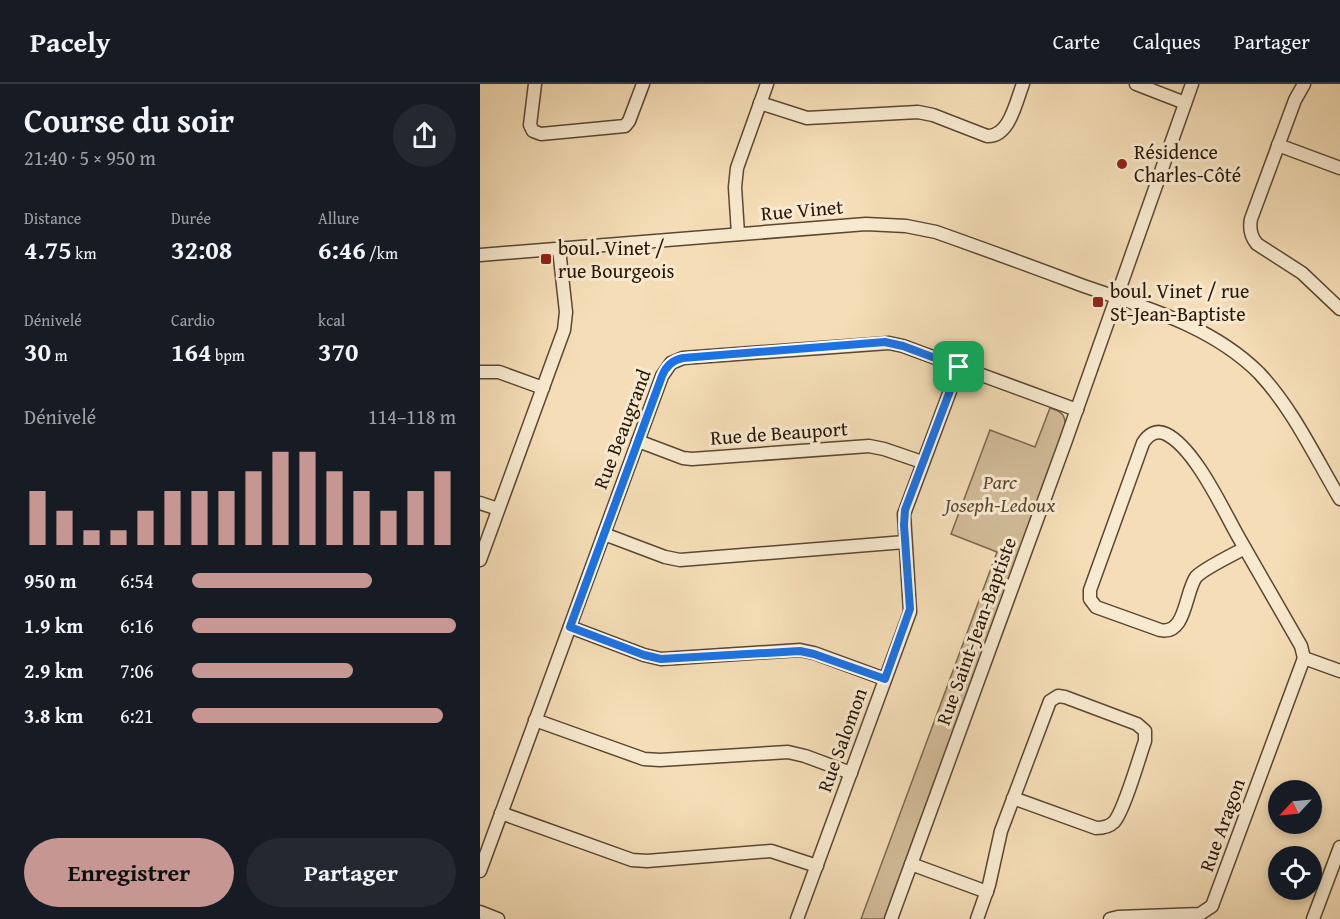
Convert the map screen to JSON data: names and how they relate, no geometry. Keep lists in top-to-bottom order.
{
  "streets": {
    "street": [
      "Rue Vinet",
      "Rue Beaugrand",
      "Rue de Beauport",
      "Rue Saint-Jean-Baptiste",
      "Rue Salomon",
      "Rue Aragon"
    ]
  },
  "crossings": [
    ["Rue Vinet", "Rue Saint-Jean-Baptiste"],
    ["Rue Beaugrand", "Rue de Beauport"],
    ["Rue Beaugrand", "Rue Saint-Jean-Baptiste"],
    ["Rue Beaugrand", "Rue Salomon"],
    ["Rue de Beauport", "Rue Salomon"]
  ],
  "parks": ["Parc Joseph-Ledoux"],
  "places": {
    "other": ["Résidence Charles-Côté"],
    "transit": ["boul. Vinet / rue Bourgeois", "boul. Vinet / rue St-Jean-Baptiste"]
  },
  "north": "bottom left",
  "page": {
    "header": "Pacely",
    "nav": ["Carte", "Calques", "Partager"],
    "heading": ["Course du soir", "21:40 · 5 × 950 m"],
    "stats": [
      ["Distance", "4.75 km"],
      ["Durée", "32:08"],
      ["Allure", "6:46 /km"],
      ["Dénivelé", "30 m"],
      ["Cardio", "164 bpm"],
      ["kcal", "370"]
    ],
    "chart": ["Dénivelé", "114–118 m"],
    "list": [
      {
        "name": "950 m",
        "note": "6:54"
      },
      {
        "name": "1.9 km",
        "note": "6:16"
      },
      {
        "name": "2.9 km",
        "note": "7:06"
      },
      {
        "name": "3.8 km",
        "note": "6:21"
      }
    ],
    "buttons": ["Enregistrer", "Partager"]
  }
}
